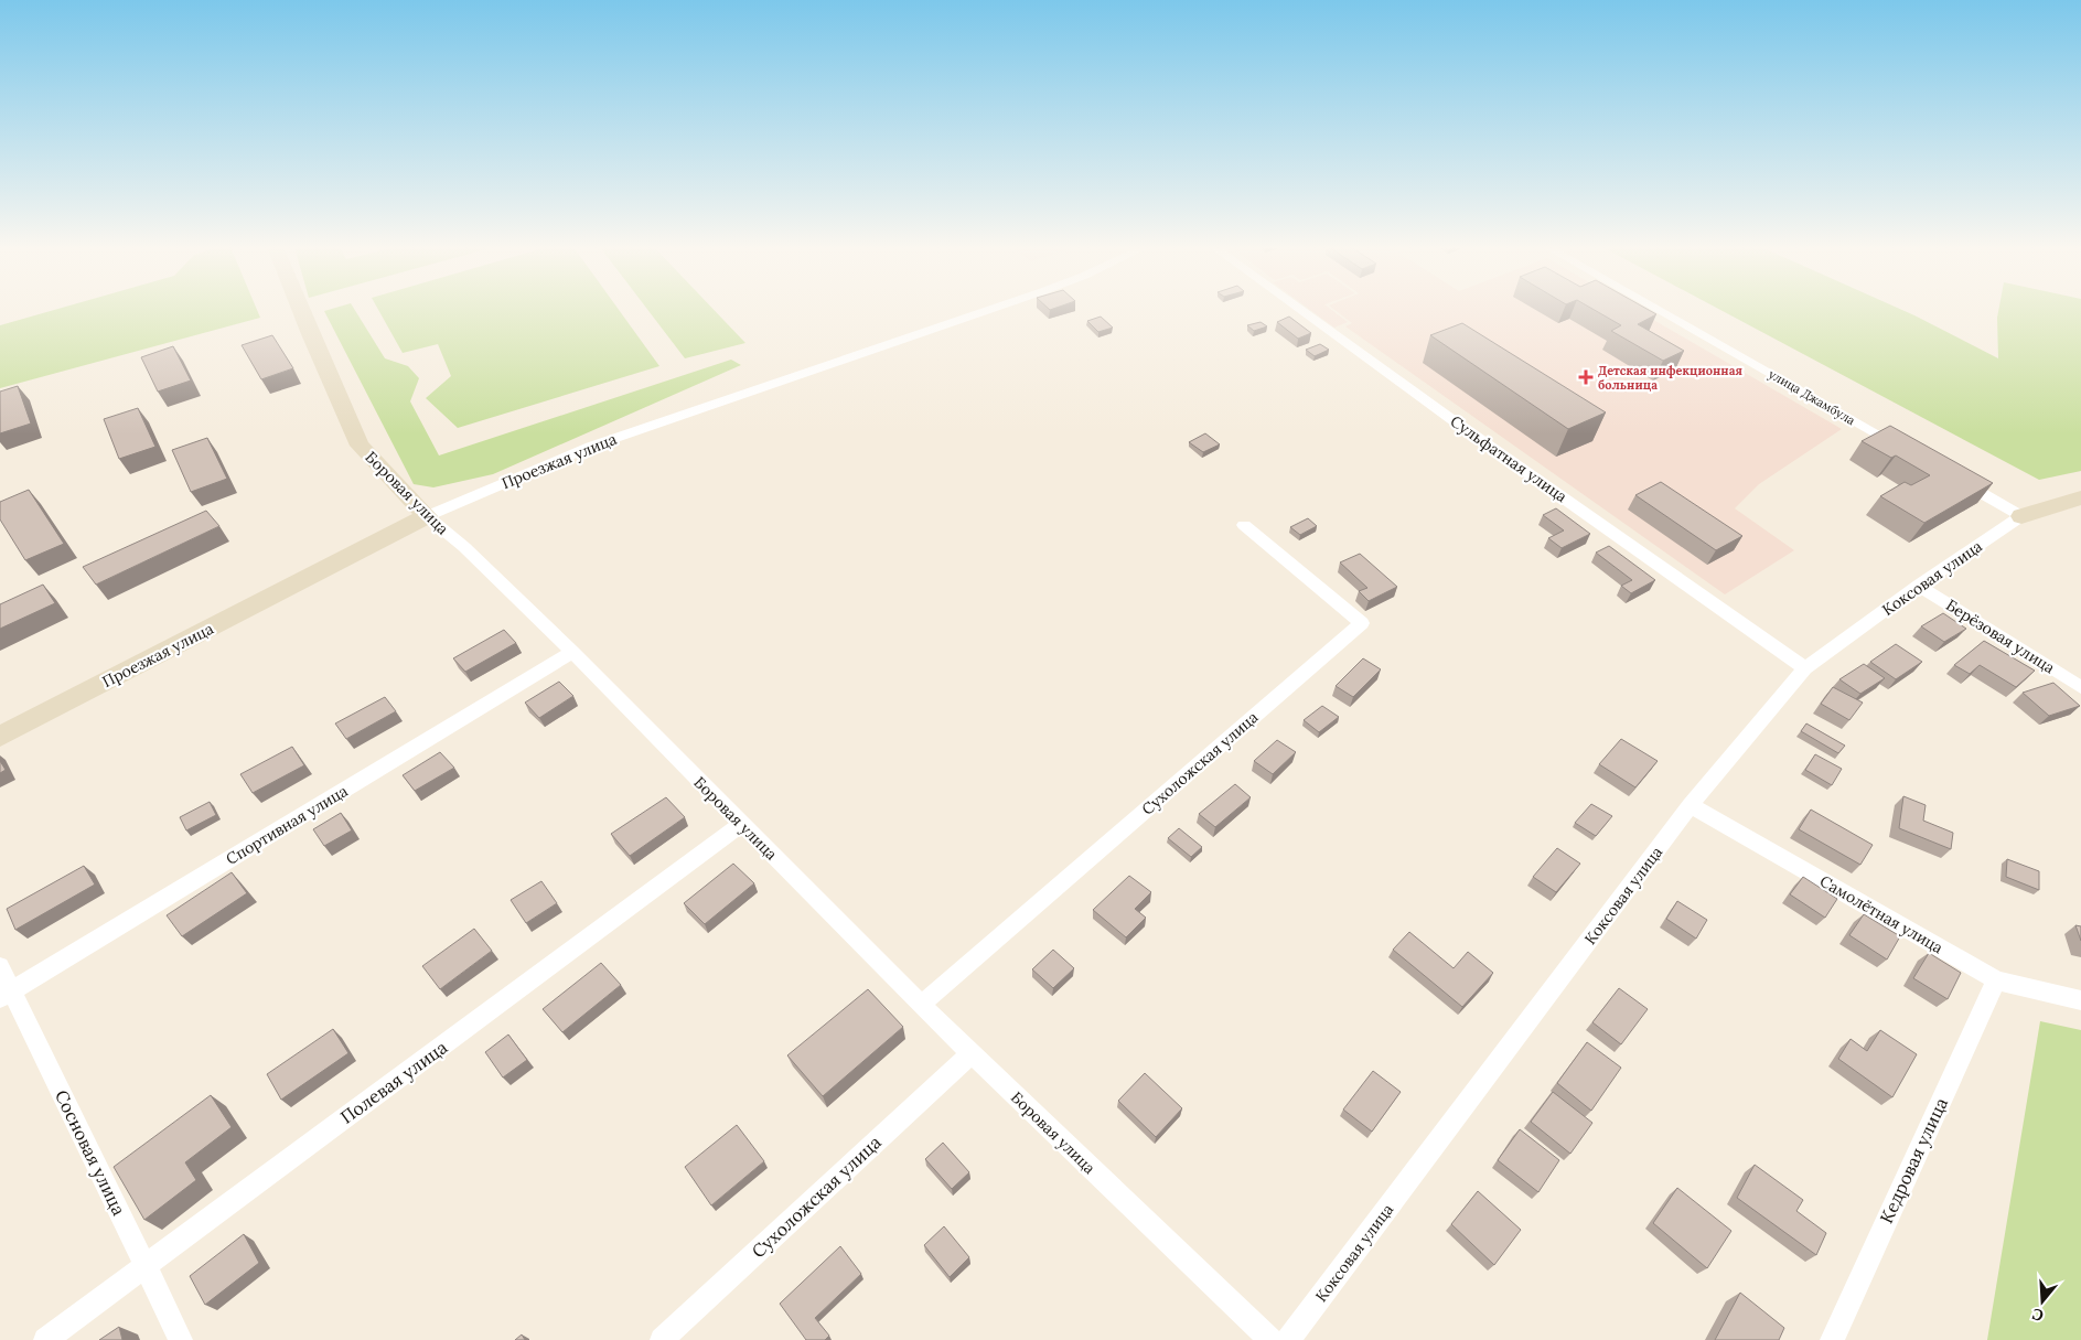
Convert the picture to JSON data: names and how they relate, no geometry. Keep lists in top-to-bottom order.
{
  "streets": {
    "street": [
      "улица Джамбула",
      "Сульфатная улица",
      "Проезжая улица",
      "Боровая улица",
      "Коксовая улица",
      "Берёзовая улица",
      "Сухоложская улица",
      "Спортивная улица",
      "Самолётная улица",
      "Полевая улица",
      "Сосновая улица",
      "Кедровая улица"
    ]
  },
  "crossings": [
    ["Сульфатная улица", "Коксовая улица"],
    ["Проезжая улица", "Боровая улица"],
    ["Боровая улица", "Сухоложская улица"],
    ["Боровая улица", "Спортивная улица"],
    ["Боровая улица", "Полевая улица"],
    ["Коксовая улица", "Берёзовая улица"],
    ["Коксовая улица", "Самолётная улица"],
    ["Спортивная улица", "Сосновая улица"],
    ["Самолётная улица", "Кедровая улица"],
    ["Полевая улица", "Сосновая улица"]
  ],
  "places": {
    "health": ["Детская инфекционная больница"]
  },
  "north": "bottom"
}
